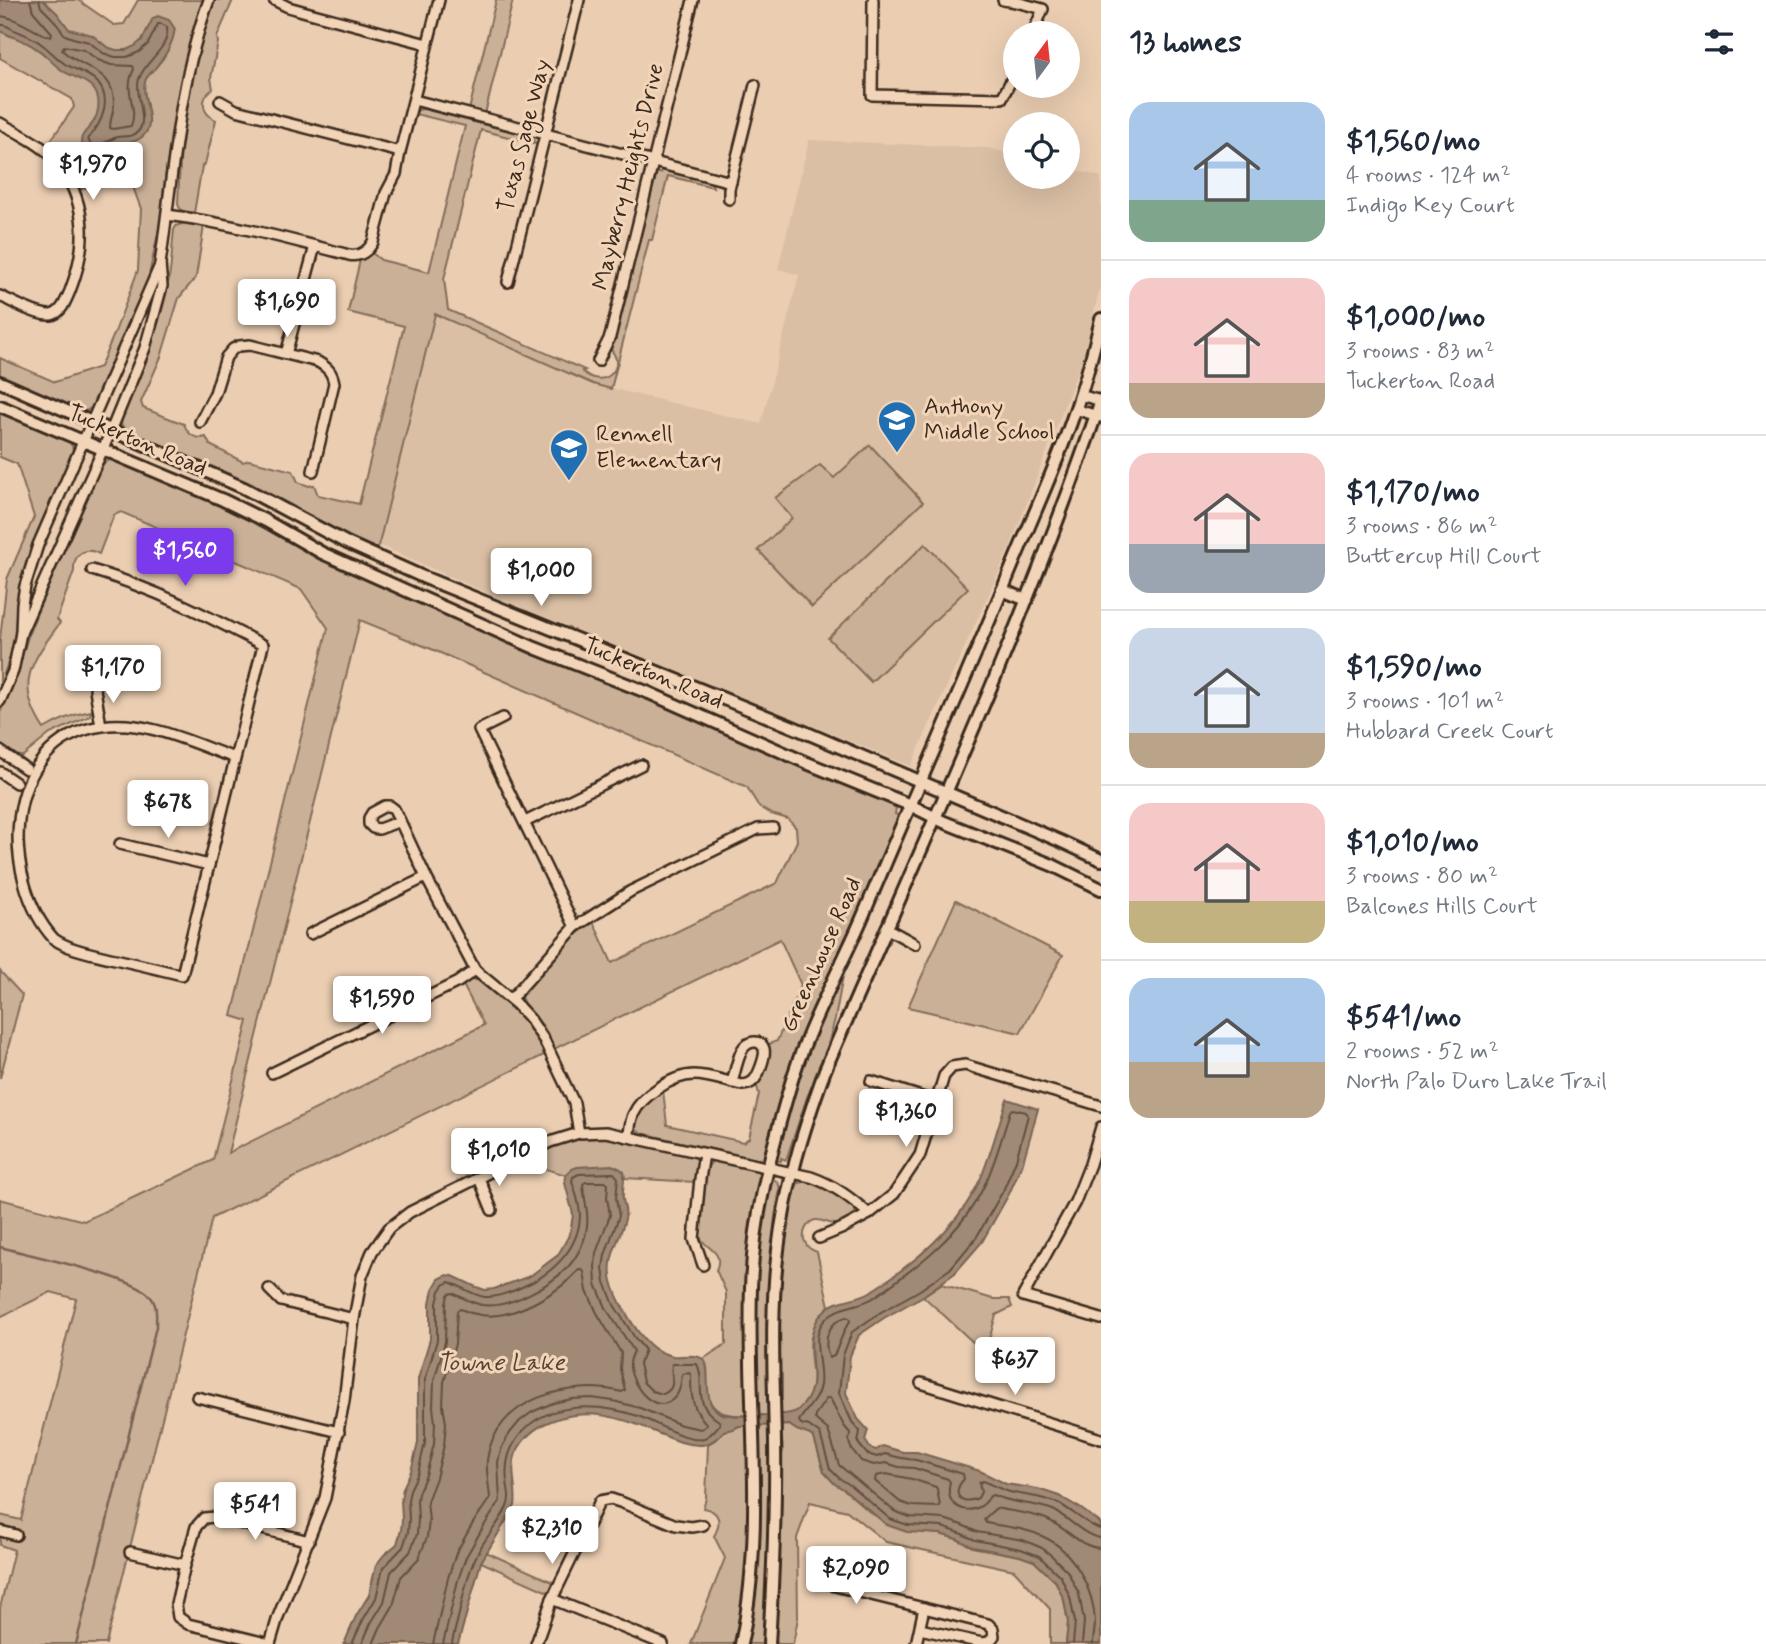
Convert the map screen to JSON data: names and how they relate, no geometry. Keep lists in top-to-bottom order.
{
  "streets": {
    "main road": ["Tuckerton Road", "Greenhouse Road"],
    "street": ["Texas Sage Way", "Mayberry Heights Drive"]
  },
  "crossings": [
    ["Tuckerton Road", "Greenhouse Road"]
  ],
  "water": ["Towne Lake"],
  "places": {
    "school or university": ["Anthony Middle School", "Rennell Elementary"]
  },
  "north": "top",
  "page": {
    "heading": "13 homes",
    "list": [
      {
        "name": "$1,560/mo",
        "note": "4 rooms · 124 m² · Indigo Key Court"
      },
      {
        "name": "$1,000/mo",
        "note": "3 rooms · 83 m² · Tuckerton Road"
      },
      {
        "name": "$1,170/mo",
        "note": "3 rooms · 86 m² · Buttercup Hill Court"
      },
      {
        "name": "$1,590/mo",
        "note": "3 rooms · 101 m² · Hubbard Creek Court"
      },
      {
        "name": "$1,010/mo",
        "note": "3 rooms · 80 m² · Balcones Hills Court"
      },
      {
        "name": "$541/mo",
        "note": "2 rooms · 52 m² · North Palo Duro Lake Trail"
      }
    ],
    "price": [
      "$1,970",
      "$1,690",
      "$1,560",
      "$1,000",
      "$1,170",
      "$678",
      "$1,590",
      "$1,360",
      "$1,010",
      "$637",
      "$541",
      "$2,310",
      "$2,090"
    ]
  }
}
